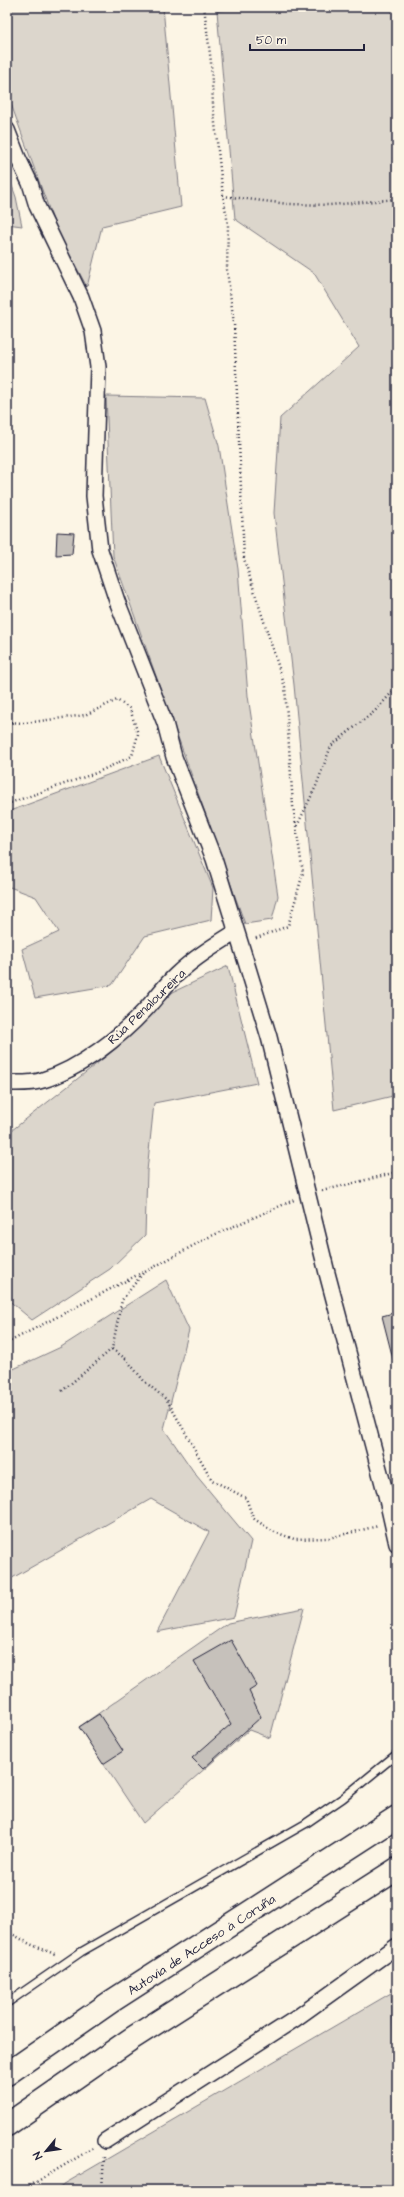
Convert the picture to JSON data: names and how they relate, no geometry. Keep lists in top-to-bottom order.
{
  "streets": {
    "highway": ["Autovía de Acceso á Coruña"],
    "street": ["Rúa Penaloureira"]
  },
  "scale_bar": "50 m",
  "north": "bottom left"
}
